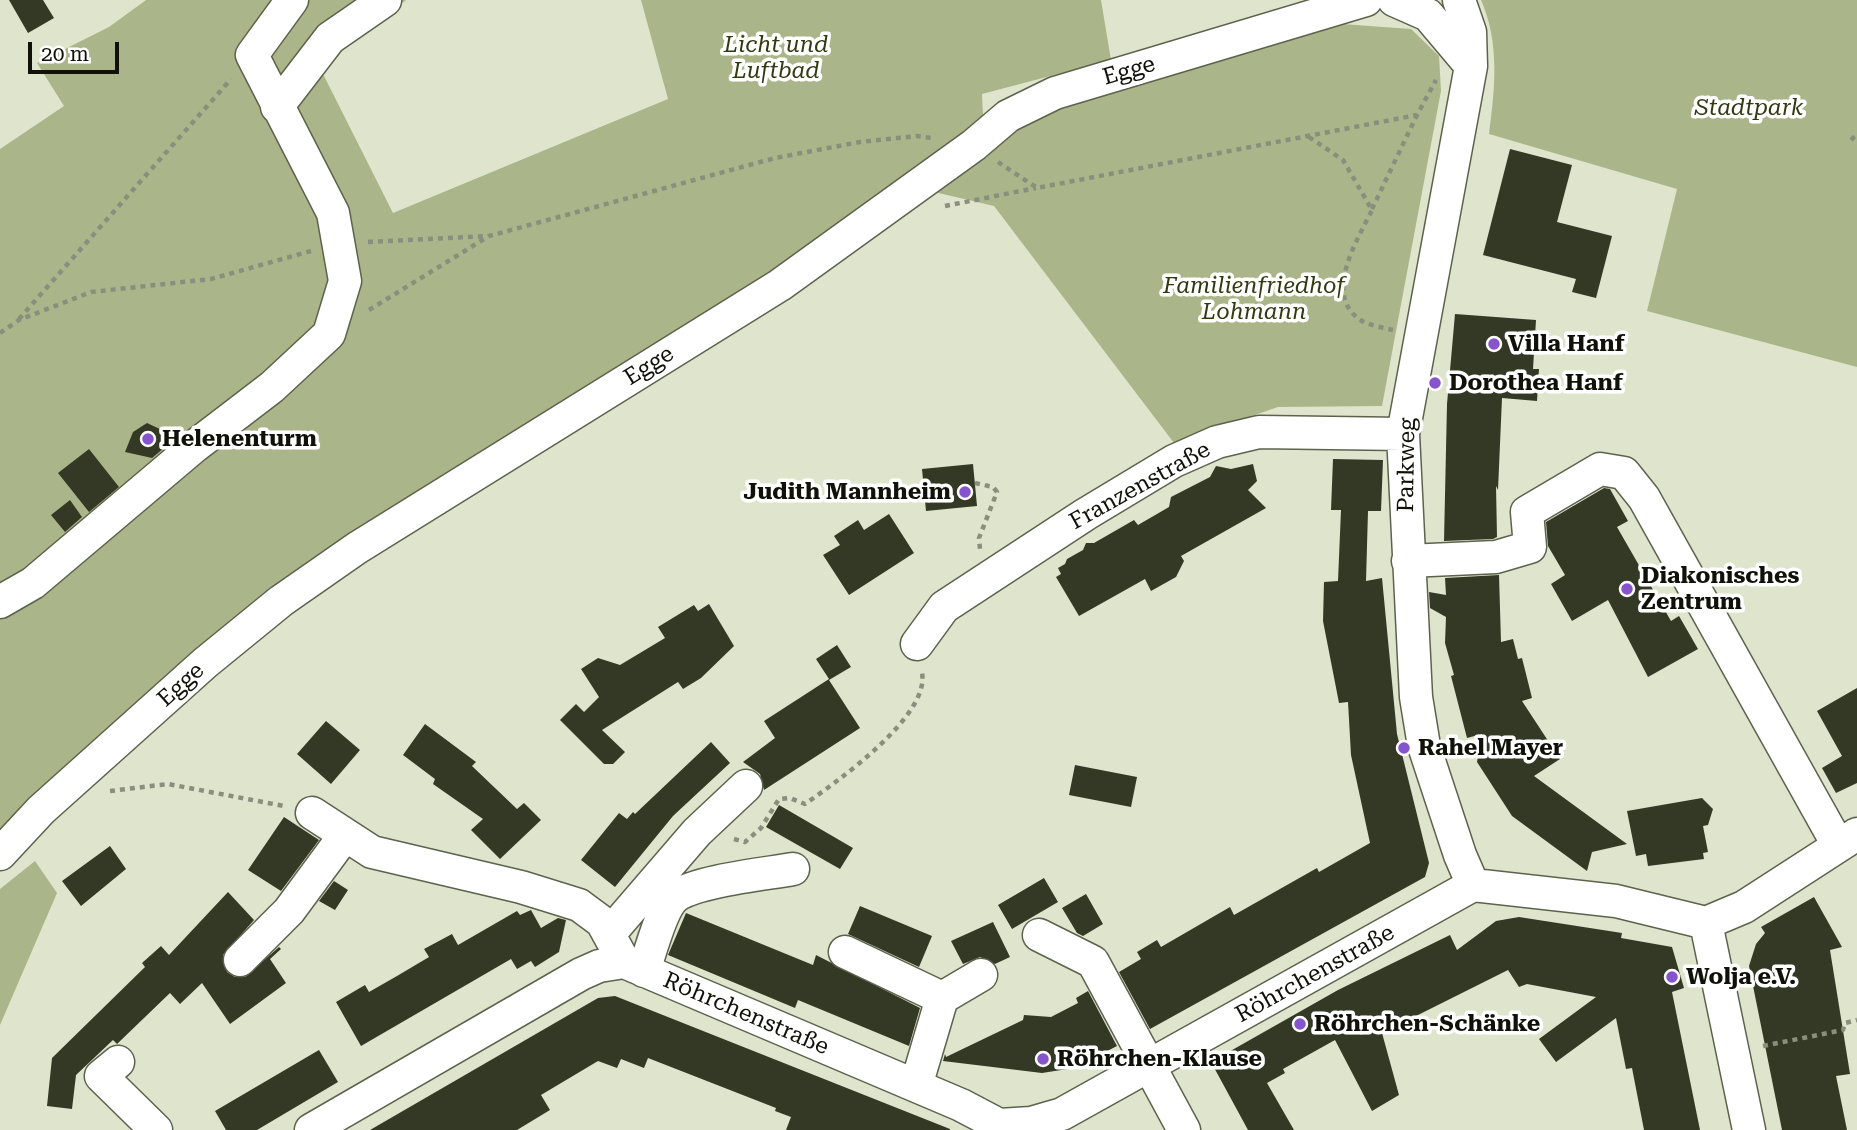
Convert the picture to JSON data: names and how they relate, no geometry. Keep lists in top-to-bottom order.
{
  "streets": {
    "street": [
      "Egge",
      "Parkweg",
      "Franzenstraße",
      "Röhrchenstraße"
    ]
  },
  "crossings": [
    ["Parkweg", "Franzenstraße"],
    ["Parkweg", "Röhrchenstraße"]
  ],
  "parks": ["Licht und Luftbad", "Stadtpark", "Familienfriedhof Lohmann"],
  "places": [
    "Villa Hanf",
    "Dorothea Hanf",
    "Helenenturm",
    "Judith Mannheim",
    "Diakonisches Zentrum",
    "Rahel Mayer",
    "Wolja e.V.",
    "Röhrchen-Schänke",
    "Röhrchen-Klause"
  ],
  "scale_bar": "20 m"
}
